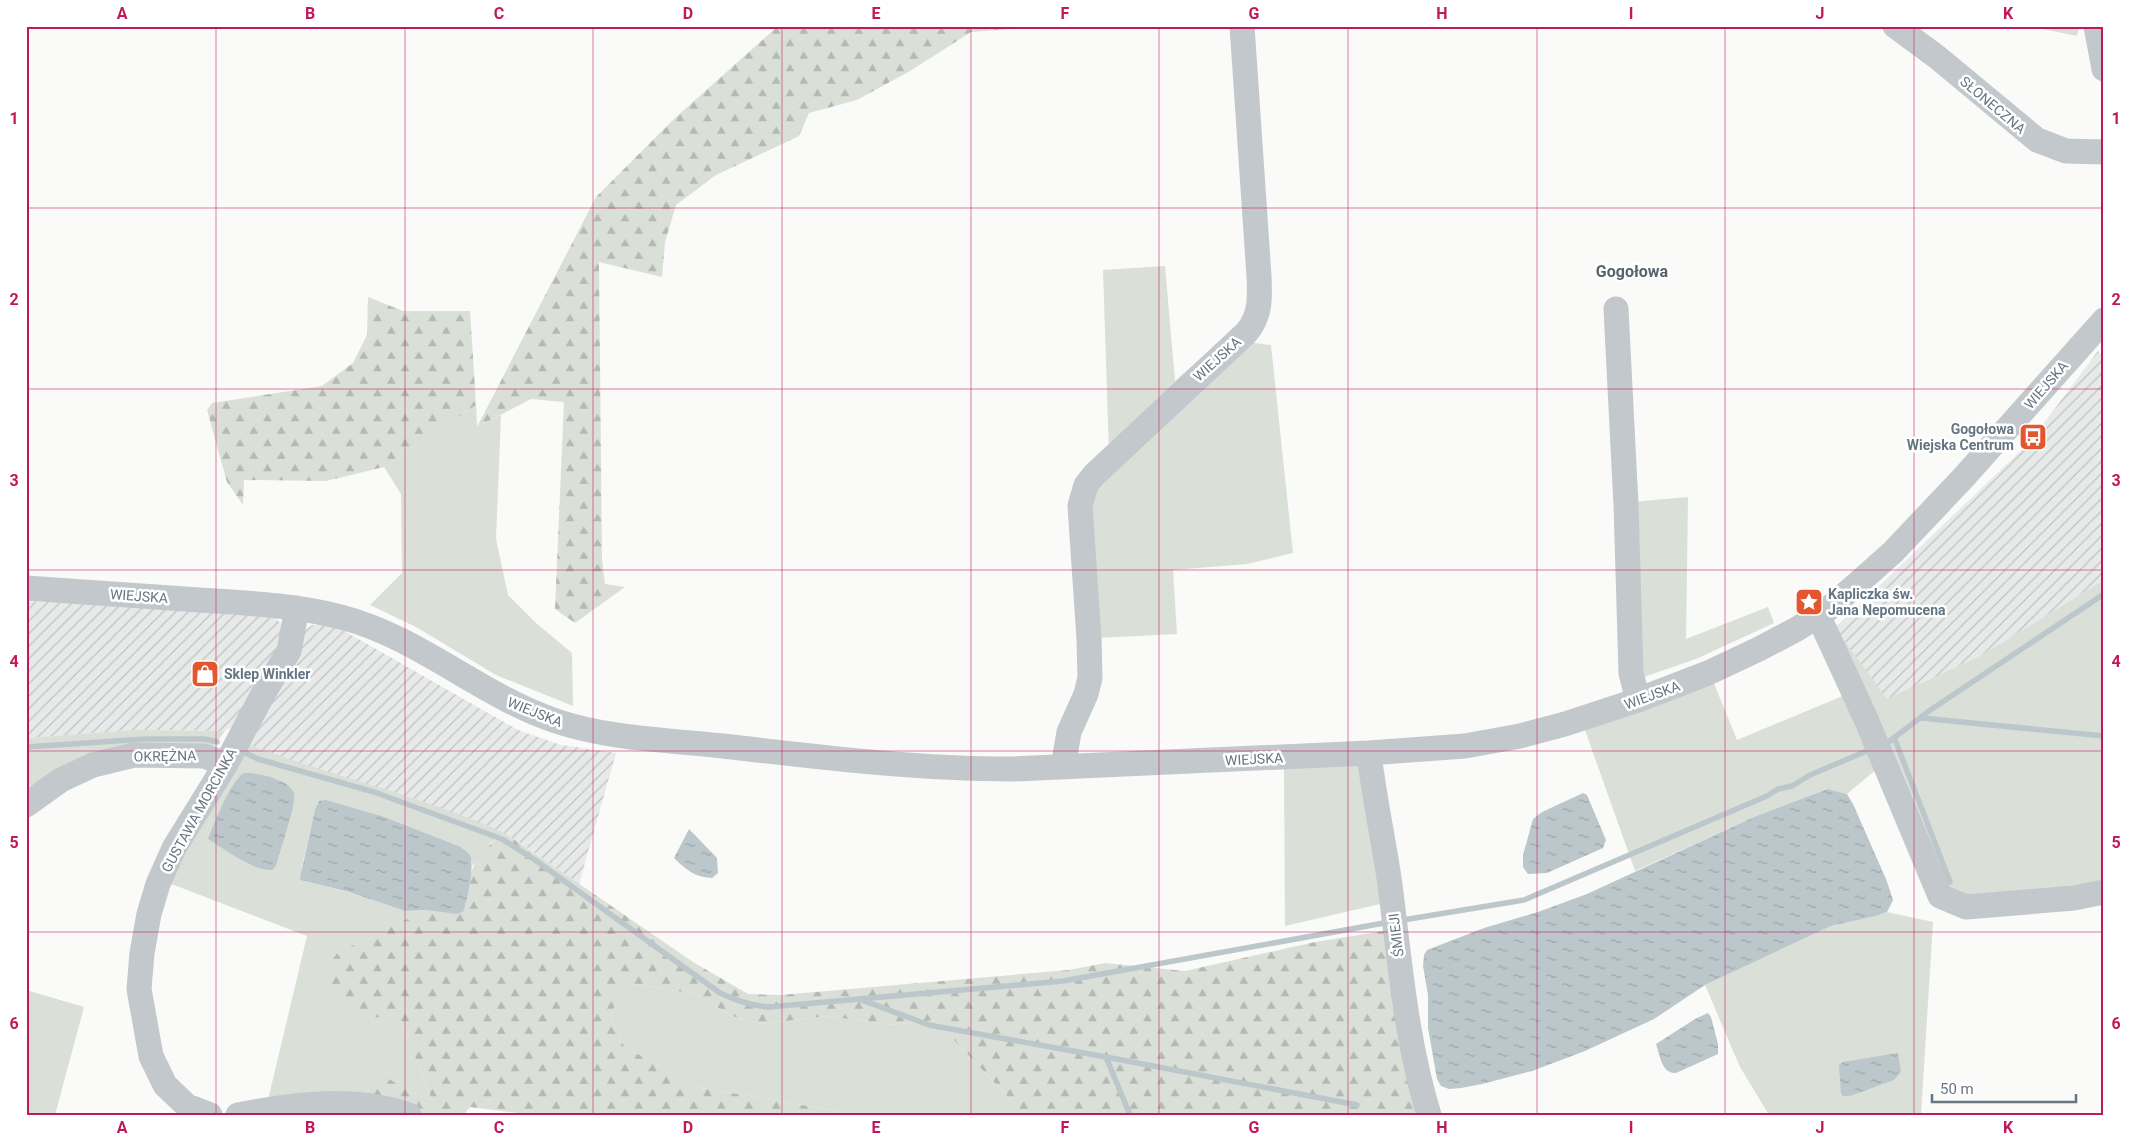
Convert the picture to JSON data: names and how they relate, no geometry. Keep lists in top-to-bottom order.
{
  "streets": {
    "street": [
      "SŁONECZNA",
      "WIEJSKA",
      "OKRĘŻNA",
      "GUSTAWA MORCINKA",
      "ŚMIEJI"
    ]
  },
  "crossings": [
    ["WIEJSKA", "GUSTAWA MORCINKA"],
    ["WIEJSKA", "ŚMIEJI"],
    ["OKRĘŻNA", "GUSTAWA MORCINKA"]
  ],
  "districts": ["Gogołowa"],
  "places": {
    "bus stop": ["Gogołowa Wiejska Centrum"],
    "place": ["Kapliczka św. Jana Nepomucena"],
    "shop": ["Sklep Winkler"]
  },
  "scale_bar": "50 m",
  "grid": {
    "columns": [
      "A",
      "B",
      "C",
      "D",
      "E",
      "F",
      "G",
      "H",
      "I",
      "J",
      "K"
    ],
    "rows": [
      "1",
      "2",
      "3",
      "4",
      "5",
      "6"
    ]
  }
}
